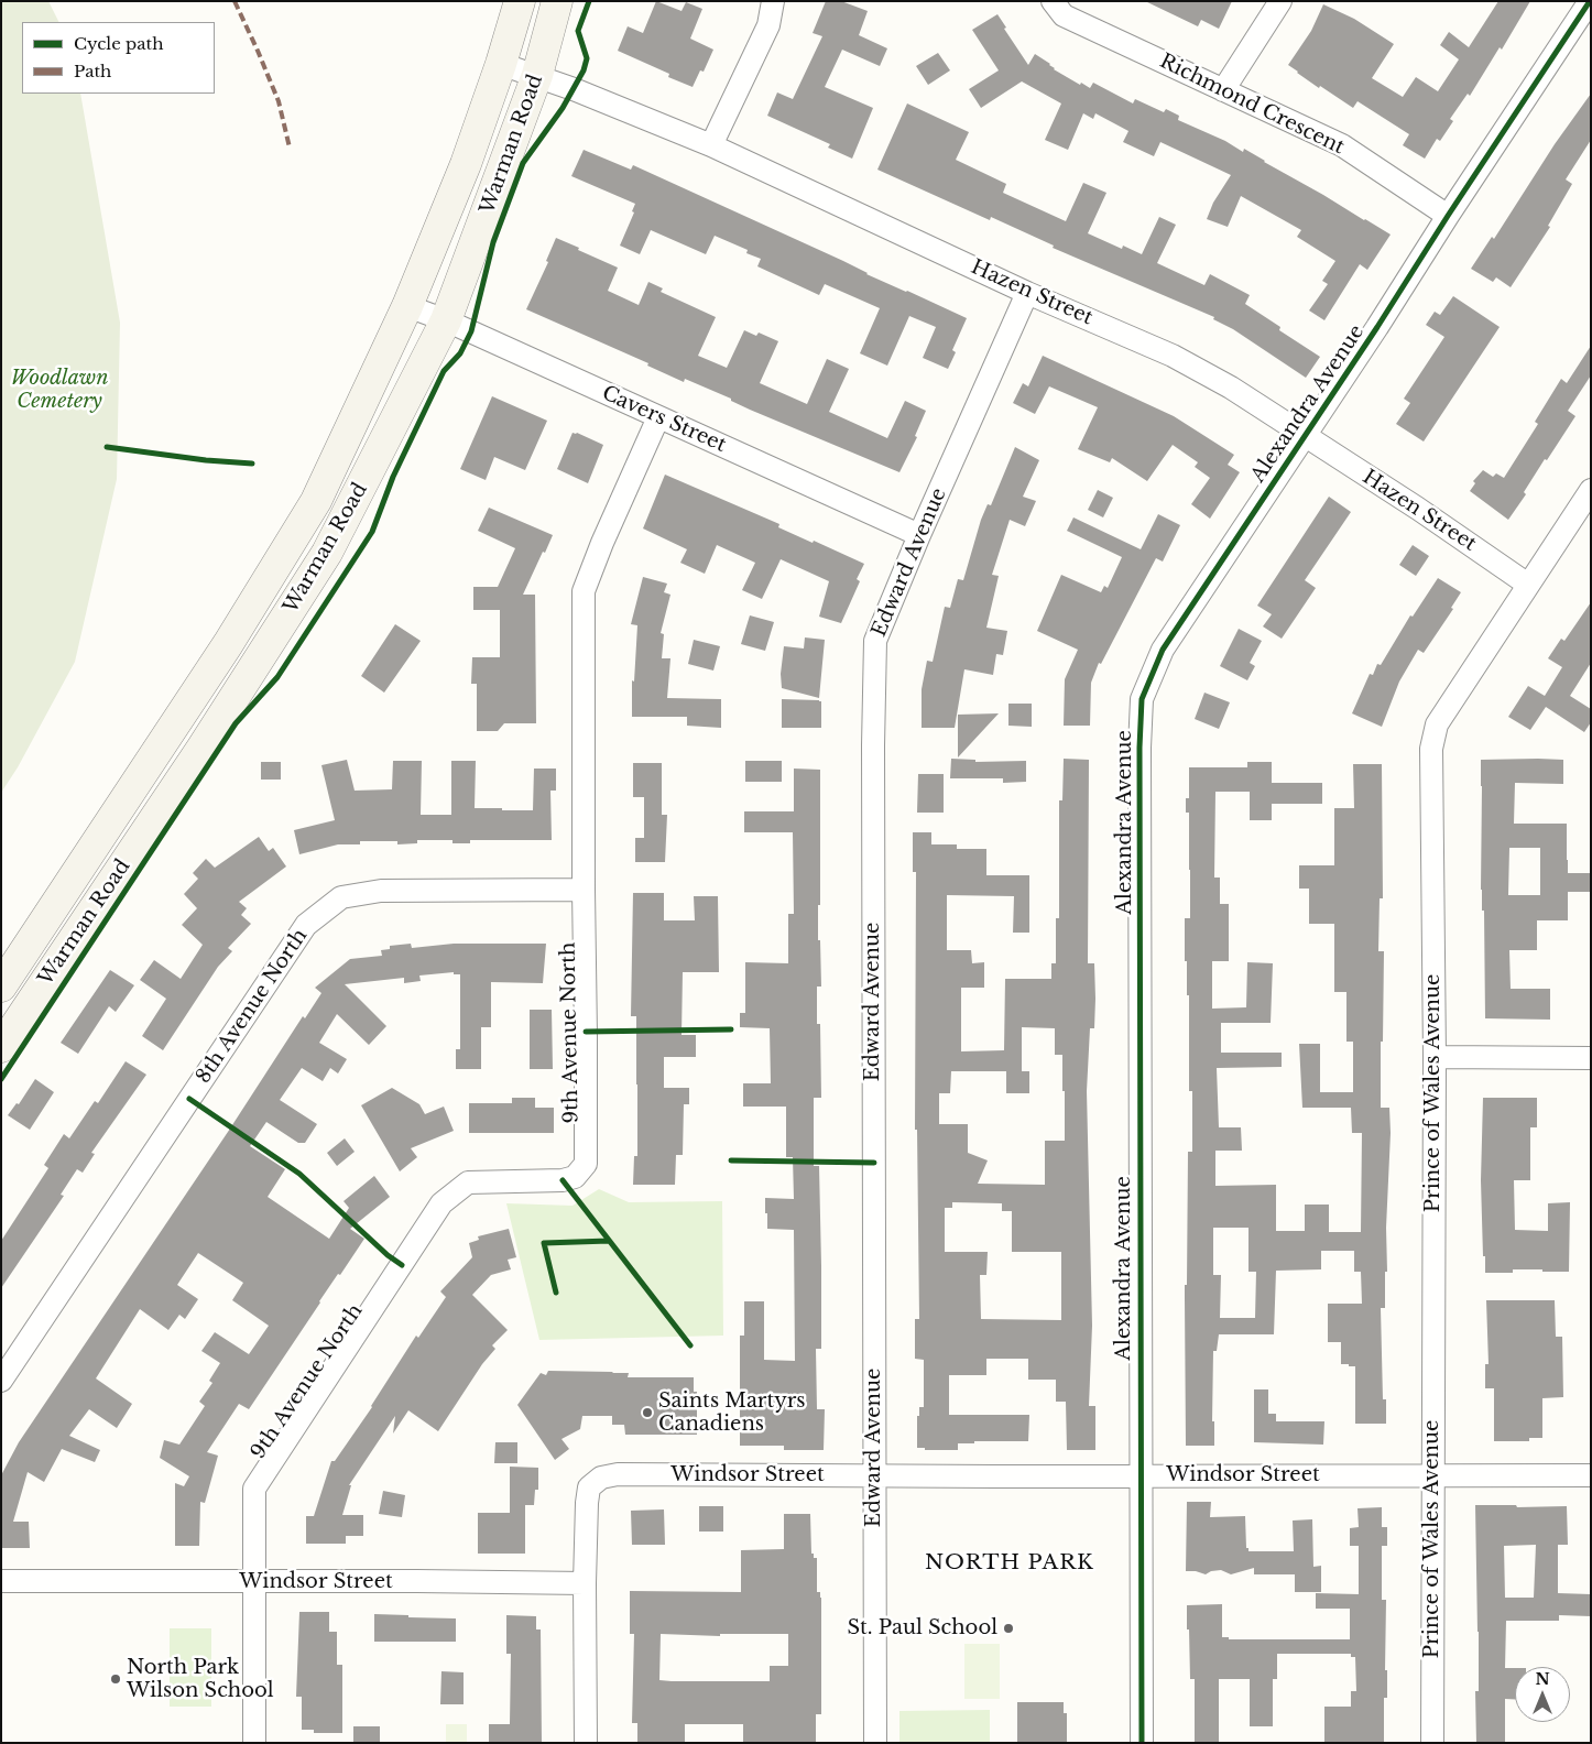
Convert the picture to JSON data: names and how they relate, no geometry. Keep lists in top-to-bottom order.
{
  "streets": {
    "main road": ["Warman Road"],
    "street": [
      "Richmond Crescent",
      "Hazen Street",
      "Alexandra Avenue",
      "Cavers Street",
      "Edward Avenue",
      "8th Avenue North",
      "9th Avenue North",
      "Prince of Wales Avenue",
      "Windsor Street"
    ]
  },
  "crossings": [
    ["Richmond Crescent", "Alexandra Avenue"],
    ["Warman Road", "Hazen Street"],
    ["Warman Road", "Cavers Street"],
    ["Hazen Street", "Alexandra Avenue"],
    ["Hazen Street", "Edward Avenue"],
    ["Hazen Street", "Prince of Wales Avenue"],
    ["Alexandra Avenue", "Windsor Street"],
    ["Cavers Street", "Edward Avenue"],
    ["Cavers Street", "9th Avenue North"],
    ["Edward Avenue", "Windsor Street"],
    ["8th Avenue North", "9th Avenue North"],
    ["9th Avenue North", "Windsor Street"],
    ["Prince of Wales Avenue", "Windsor Street"]
  ],
  "districts": ["NORTH PARK"],
  "parks": ["Woodlawn Cemetery"],
  "places": ["Saints Martyrs Canadiens", "St. Paul School", "North Park Wilson School"],
  "legend": ["Cycle path", "Path"],
  "north": "top"
}
